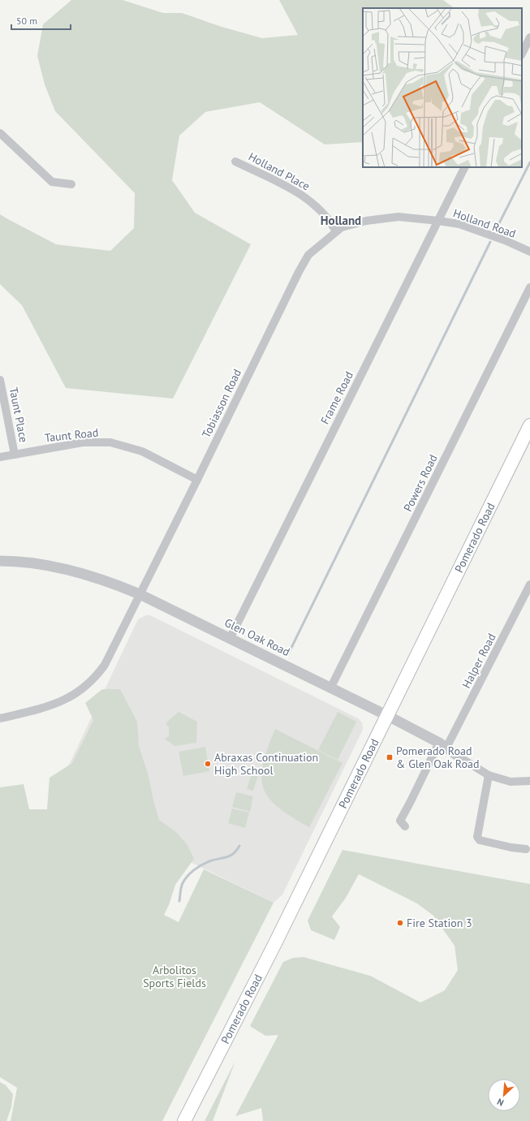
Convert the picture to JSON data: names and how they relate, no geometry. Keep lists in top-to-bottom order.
{
  "streets": {
    "main road": ["Pomerado Road"],
    "street": [
      "Holland Place",
      "Holland Road",
      "Frame Road",
      "Tobiasson Road",
      "Taunt Place",
      "Taunt Road",
      "Powers Road",
      "Glen Oak Road",
      "Halper Road"
    ]
  },
  "crossings": [
    ["Holland Place", "Holland Road"],
    ["Holland Place", "Tobiasson Road"],
    ["Holland Road", "Frame Road"],
    ["Holland Road", "Tobiasson Road"],
    ["Frame Road", "Glen Oak Road"],
    ["Tobiasson Road", "Taunt Road"],
    ["Tobiasson Road", "Glen Oak Road"],
    ["Taunt Place", "Taunt Road"],
    ["Powers Road", "Glen Oak Road"],
    ["Pomerado Road", "Glen Oak Road"],
    ["Glen Oak Road", "Halper Road"]
  ],
  "districts": ["Holland"],
  "parks": ["Arbolitos Sports Fields"],
  "places": {
    "transit": ["Pomerado Road & Glen Oak Road"],
    "other": ["Abraxas Continuation High School", "Fire Station 3"]
  },
  "scale_bar": "50 m",
  "north": "bottom left"
}
